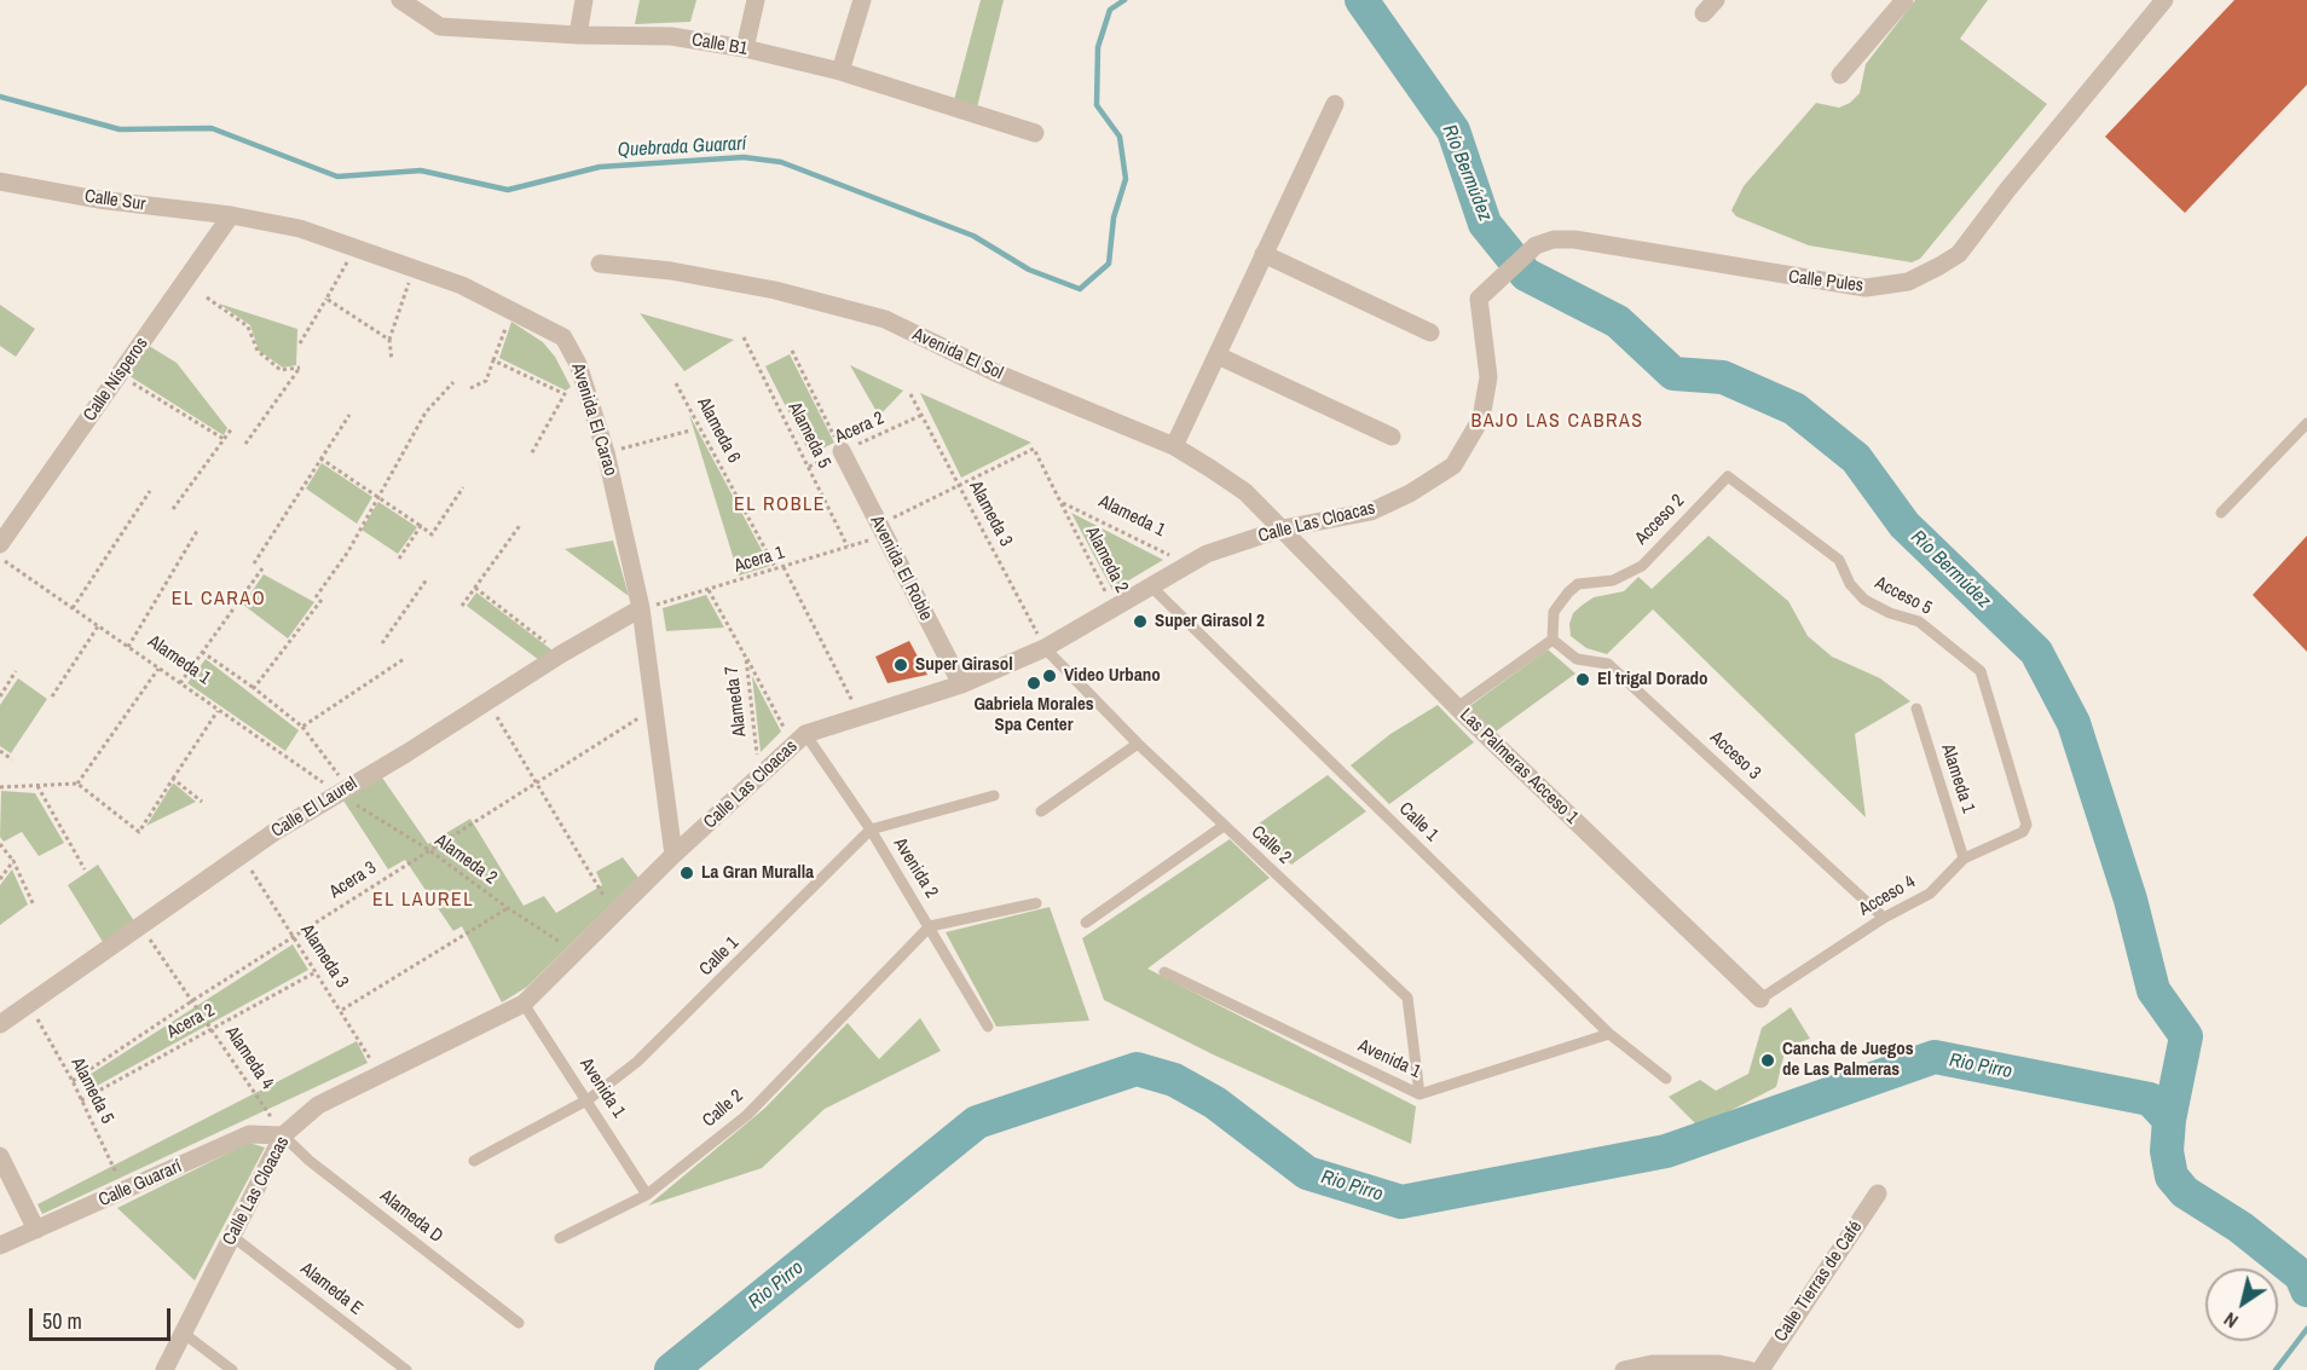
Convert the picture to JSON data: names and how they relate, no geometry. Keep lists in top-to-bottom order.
{
  "streets": {
    "street": [
      "Calle B1",
      "Calle Sur",
      "Calle Pules",
      "Avenida El Sol",
      "Calle Nísperos",
      "Avenida El Carao",
      "Calle Las Cloacas",
      "Avenida El Roble",
      "Las Palmeras Acceso 1",
      "Calle El Laurel",
      "Calle Guararí",
      "Calle Tierras de Café"
    ],
    "lane": [
      "Alameda 1",
      "Acceso 2",
      "Acceso 5",
      "Acceso 3",
      "Calle 1",
      "Calle 2",
      "Avenida 2",
      "Acceso 4",
      "Avenida 1",
      "Alameda D",
      "Alameda E"
    ],
    "path": [
      "Acera 2",
      "Alameda 6",
      "Alameda 5",
      "Alameda 3",
      "Acera 1",
      "Alameda 2",
      "Alameda 7",
      "Acera 3",
      "Alameda 4"
    ]
  },
  "crossings": [
    ["Calle Sur", "Calle Nísperos"],
    ["Calle Sur", "Avenida El Carao"],
    ["Calle Pules", "Calle Las Cloacas"],
    ["Avenida El Sol", "Calle Las Cloacas"],
    ["Avenida El Sol", "Las Palmeras Acceso 1"],
    ["Calle Nísperos", "Avenida El Carao"],
    ["Avenida El Carao", "Calle Las Cloacas"],
    ["Avenida El Carao", "Acera 1"],
    ["Avenida El Carao", "Calle El Laurel"],
    ["Avenida El Carao", "Acera 3"],
    ["Acera 2", "Alameda 5"],
    ["Acera 2", "Alameda 3"],
    ["Acera 2", "Avenida El Roble"],
    ["Acera 2", "Alameda 4"],
    ["Alameda 6", "Acera 1"],
    ["Alameda 5", "Acera 1"],
    ["Alameda 5", "Calle El Laurel"],
    ["Alameda 5", "Acera 3"],
    ["Alameda 5", "Calle Guararí"],
    ["Alameda 3", "Calle Las Cloacas"],
    ["Alameda 3", "Acera 1"],
    ["Alameda 3", "Calle El Laurel"],
    ["Alameda 3", "Calle 2"],
    ["Alameda 3", "Acera 3"],
    ["Alameda 1", "Calle Las Cloacas"],
    ["Alameda 1", "Alameda 2"],
    ["Alameda 1", "Calle El Laurel"],
    ["Alameda 1", "Acceso 4"],
    ["Acceso 2", "Acceso 5"],
    ["Acceso 2", "Acceso 3"],
    ["Calle Las Cloacas", "Alameda 2"],
    ["Calle Las Cloacas", "Avenida El Roble"],
    ["Calle Las Cloacas", "Alameda 7"],
    ["Calle Las Cloacas", "Las Palmeras Acceso 1"],
    ["Calle Las Cloacas", "Calle 1"],
    ["Calle Las Cloacas", "Calle 2"],
    ["Calle Las Cloacas", "Avenida 2"],
    ["Calle Las Cloacas", "Alameda 4"],
    ["Calle Las Cloacas", "Avenida 1"],
    ["Calle Las Cloacas", "Calle Guararí"],
    ["Calle Las Cloacas", "Alameda D"],
    ["Calle Las Cloacas", "Alameda E"],
    ["Acera 1", "Alameda 2"],
    ["Acera 1", "Avenida El Roble"],
    ["Acera 1", "Alameda 7"],
    ["Acera 1", "Calle El Laurel"],
    ["Alameda 2", "Calle El Laurel"],
    ["Alameda 2", "Acera 3"],
    ["Acceso 5", "Acceso 4"],
    ["Acceso 3", "Acceso 4"],
    ["Las Palmeras Acceso 1", "Acceso 4"],
    ["Calle El Laurel", "Alameda 4"],
    ["Calle 1", "Avenida 2"],
    ["Calle 1", "Avenida 1"],
    ["Calle 2", "Avenida 2"],
    ["Calle 2", "Avenida 1"],
    ["Acera 3", "Alameda 4"],
    ["Alameda 4", "Calle Guararí"],
    ["Alameda 4", "Alameda D"],
    ["Calle Guararí", "Alameda D"]
  ],
  "districts": [
    "BAJO LAS CABRAS",
    "EL ROBLE",
    "EL CARAO",
    "EL LAUREL"
  ],
  "water": ["Quebrada Guararí", "Río Bermúdez", "Rio Pirro"],
  "places": [
    "Super Girasol 2",
    "Super Girasol",
    "Video Urbano",
    "El trigal Dorado",
    "Gabriela Morales Spa Center",
    "La Gran Muralla",
    "Cancha de Juegos de Las Palmeras"
  ],
  "scale_bar": "50 m",
  "north": "bottom left"
}
